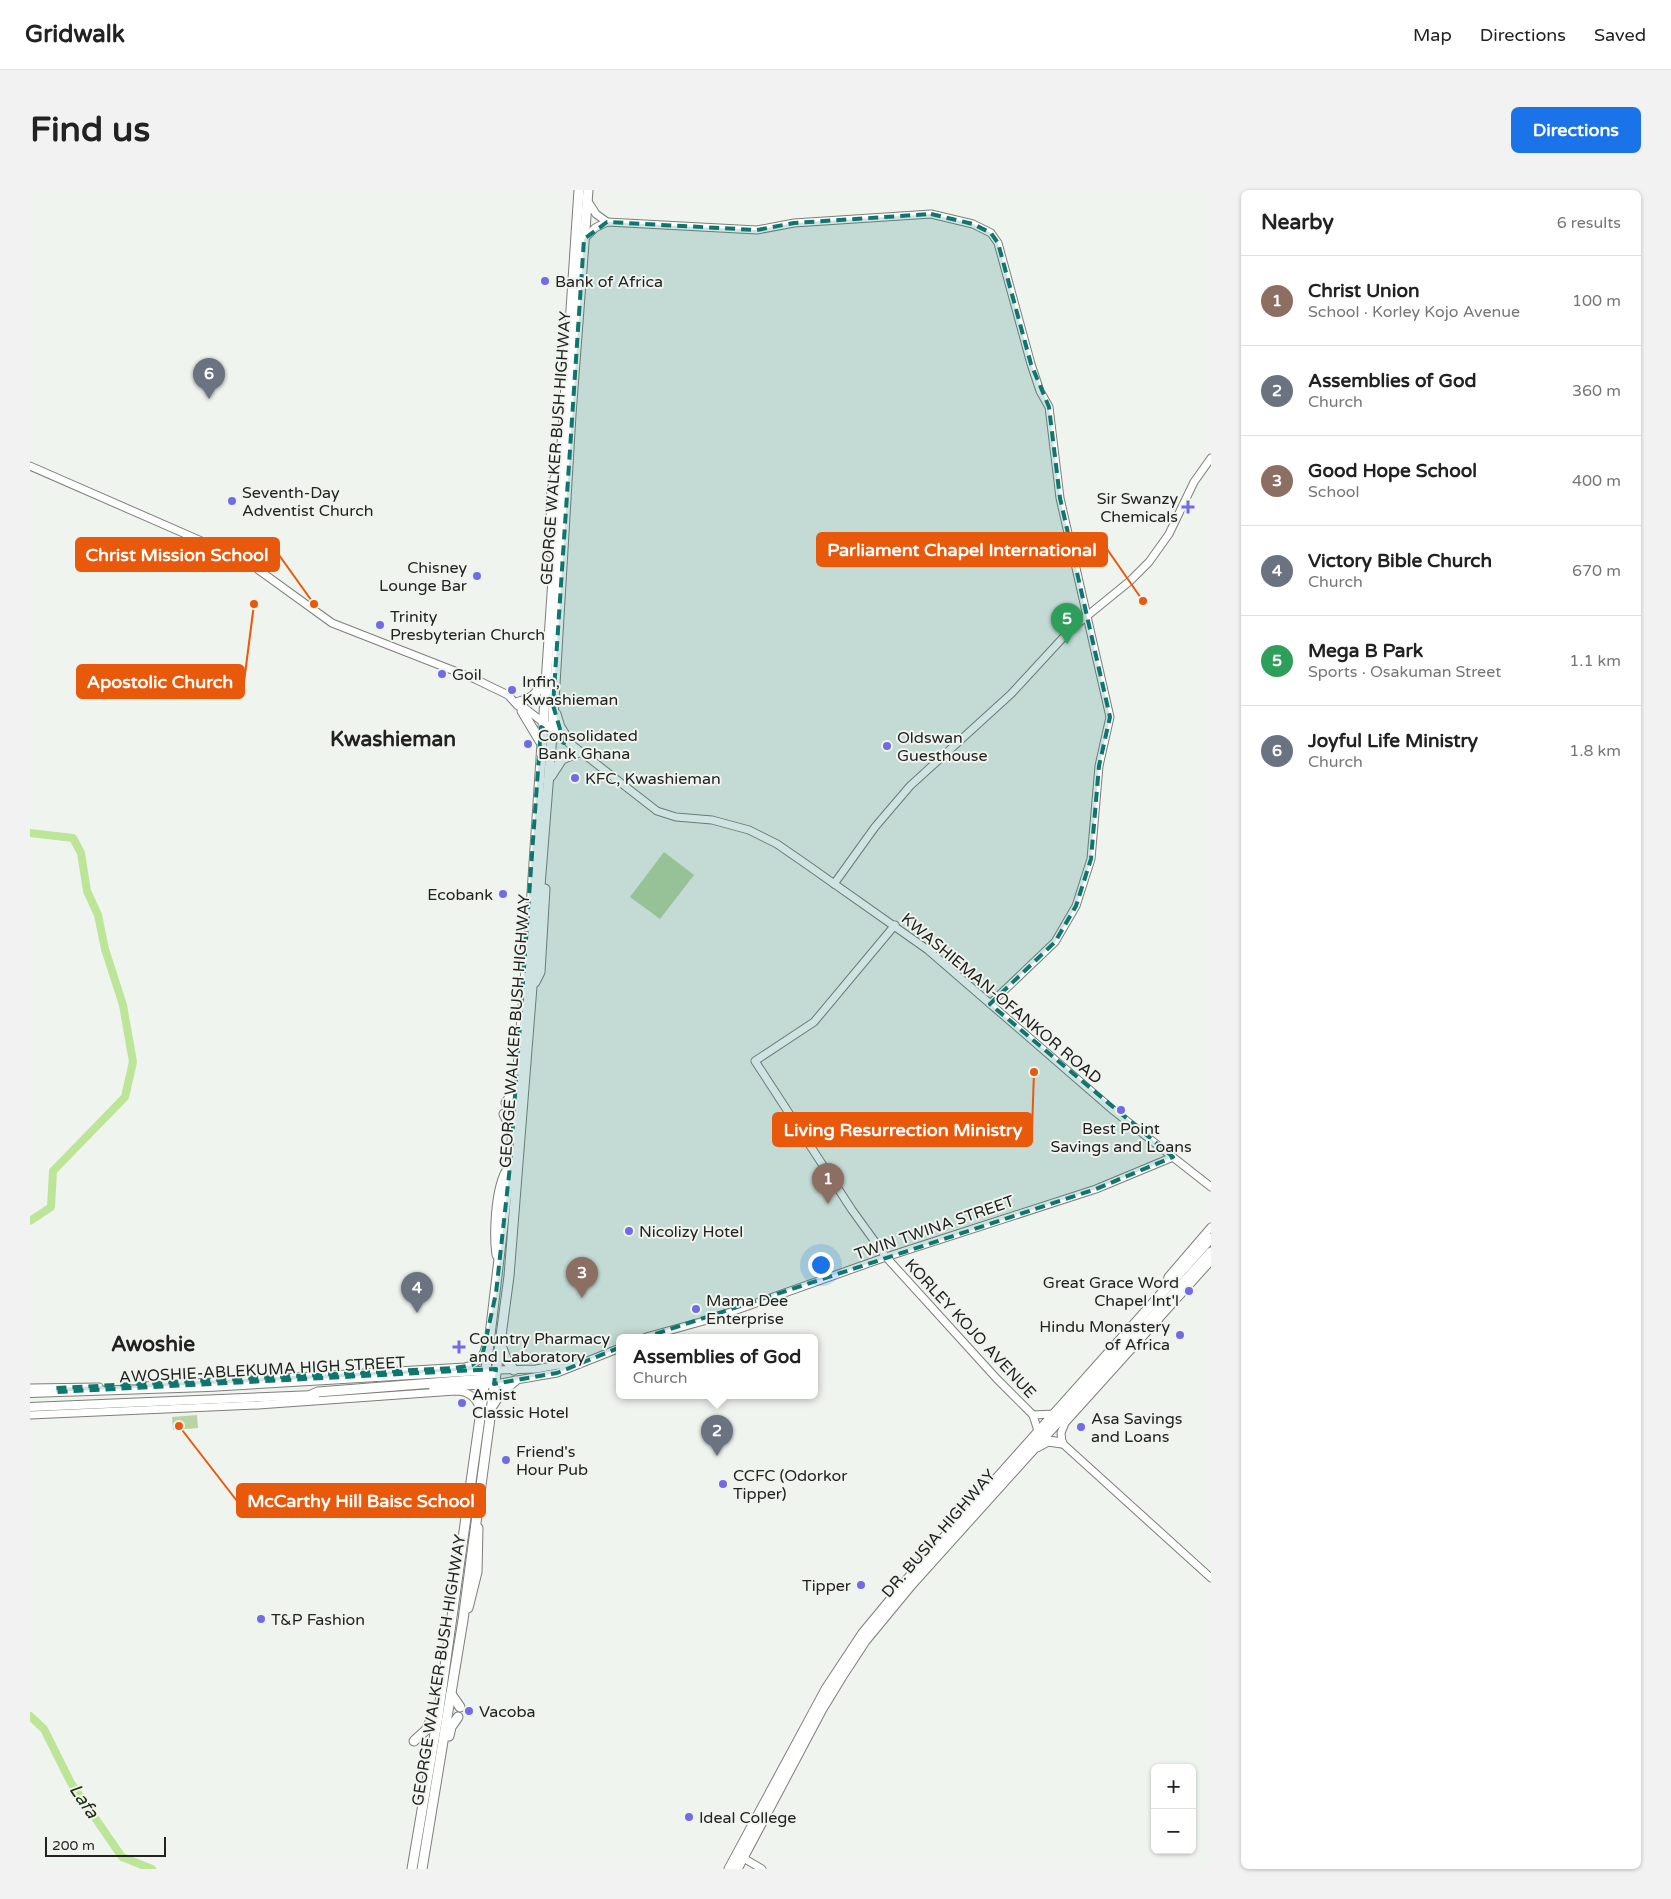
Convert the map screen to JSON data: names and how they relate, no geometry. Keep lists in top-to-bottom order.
{
  "streets": {
    "highway": ["GEORGE WALKER BUSH HIGHWAY", "DR. BUSIA HIGHWAY"],
    "main road": ["AWOSHIE-ABLEKUMA HIGH STREET"],
    "street": ["KWASHIEMAN-OFANKOR ROAD", "TWIN TWINA STREET", "KORLEY KOJO AVENUE"]
  },
  "crossings": [
    ["GEORGE WALKER BUSH HIGHWAY", "KWASHIEMAN-OFANKOR ROAD"],
    ["GEORGE WALKER BUSH HIGHWAY", "AWOSHIE-ABLEKUMA HIGH STREET"],
    ["KWASHIEMAN-OFANKOR ROAD", "TWIN TWINA STREET"],
    ["KWASHIEMAN-OFANKOR ROAD", "KORLEY KOJO AVENUE"],
    ["TWIN TWINA STREET", "KORLEY KOJO AVENUE"],
    ["KORLEY KOJO AVENUE", "DR. BUSIA HIGHWAY"]
  ],
  "districts": ["Kwashieman", "Awoshie"],
  "water": ["Lafa"],
  "places": {
    "other": [
      "Bank of Africa",
      "Seventh-Day Adventist Church",
      "Chisney Lounge Bar",
      "Parliament Chapel International",
      "Apostolic Church",
      "Christ Mission School",
      "Trinity Presbyterian Church",
      "Goil",
      "Infin, Kwashieman",
      "Consolidated Bank Ghana",
      "Oldswan Guesthouse",
      "KFC, Kwashieman",
      "Ecobank",
      "Living Resurrection Ministry",
      "Best Point Savings and Loans",
      "Nicolizy Hotel",
      "Great Grace Word Chapel Int'l",
      "Mama Dee Enterprise",
      "Hindu Monastery of Africa",
      "Amist Classic Hotel",
      "McCarthy Hill Baisc School",
      "Asa Savings and Loans",
      "Friend's Hour Pub",
      "CCFC (Odorkor Tipper)",
      "Tipper",
      "T&P Fashion",
      "Vacoba",
      "Ideal College"
    ],
    "health": ["Sir Swanzy Chemicals", "Country Pharmacy and Laboratory"]
  },
  "scale_bar": "200 m",
  "page": {
    "header": "Gridwalk",
    "nav": ["Map", "Directions", "Saved"],
    "buttons": "Directions",
    "title": "Find us",
    "heading": ["Nearby", "6 results"],
    "list": [
      {
        "mark": "1",
        "name": "Christ Union",
        "note": "School · Korley Kojo Avenue",
        "value": "100 m"
      },
      {
        "mark": "2",
        "name": "Assemblies of God",
        "note": "Church",
        "value": "360 m"
      },
      {
        "mark": "3",
        "name": "Good Hope School",
        "note": "School",
        "value": "400 m"
      },
      {
        "mark": "4",
        "name": "Victory Bible Church",
        "note": "Church",
        "value": "670 m"
      },
      {
        "mark": "5",
        "name": "Mega B Park",
        "note": "Sports · Osakuman Street",
        "value": "1.1 km"
      },
      {
        "mark": "6",
        "name": "Joyful Life Ministry",
        "note": "Church",
        "value": "1.8 km"
      }
    ],
    "pins": [
      "6",
      "5",
      "1",
      "3",
      "4",
      "2"
    ],
    "popup": ["Assemblies of God", "Church"],
    "map_buttons": ["+", "−"],
    "scale": "200 m"
  }
}
